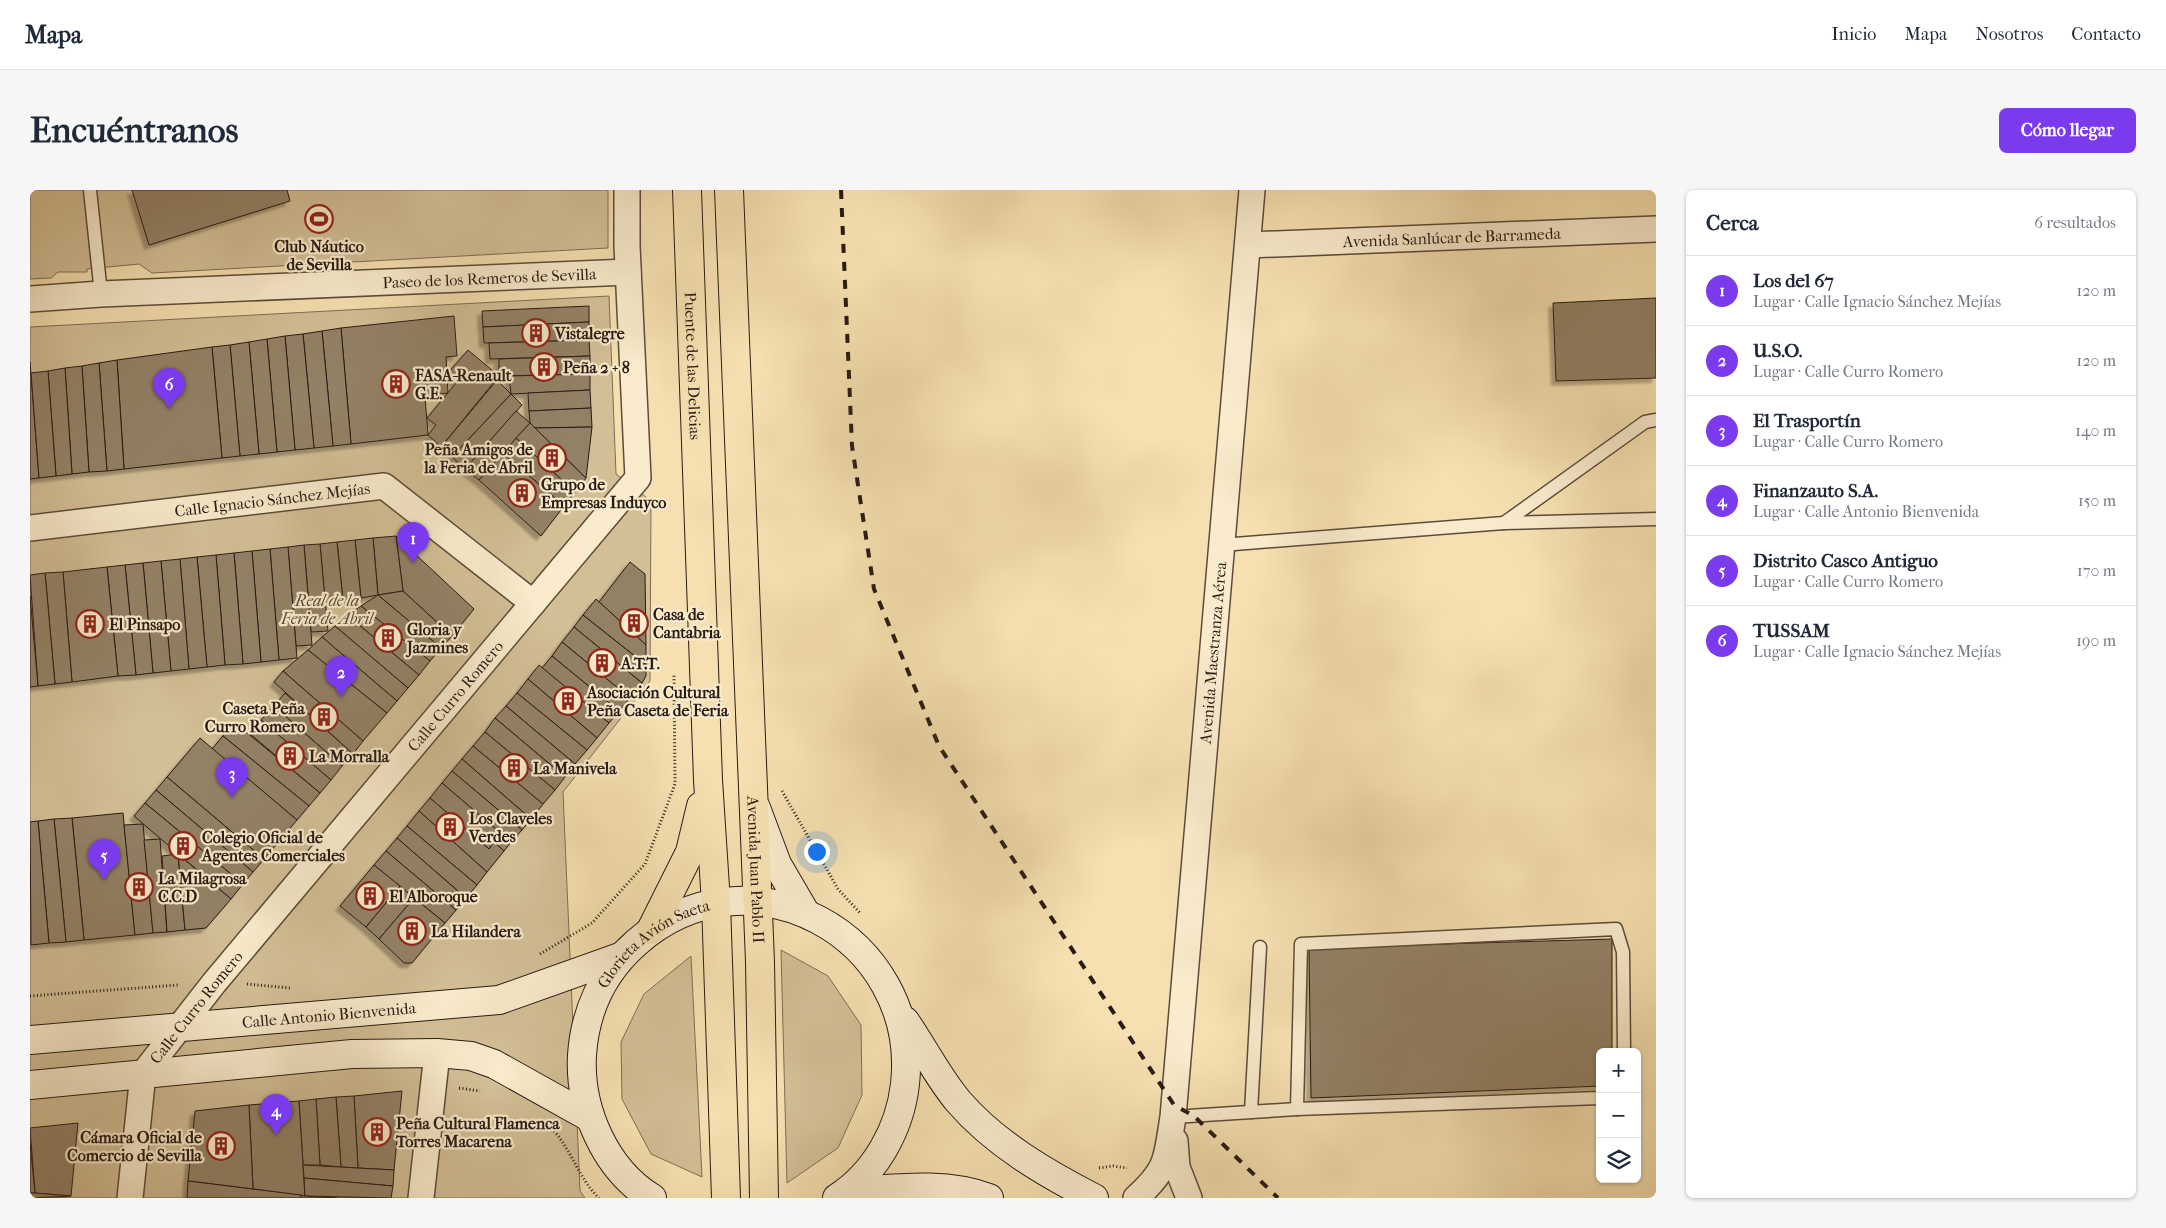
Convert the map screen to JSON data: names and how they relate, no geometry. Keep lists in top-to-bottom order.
{
  "streets": {
    "main road": [
      "Puente de las Delicias",
      "Avenida Juan Pablo II",
      "Glorieta Avión Saeta",
      "Calle Antonio Bienvenida"
    ],
    "street": [
      "Avenida Sanlúcar de Barrameda",
      "Paseo de los Remeros de Sevilla",
      "Calle Ignacio Sánchez Mejías",
      "Avenida Maestranza Aérea",
      "Calle Curro Romero"
    ]
  },
  "crossings": [
    ["Avenida Sanlúcar de Barrameda", "Avenida Maestranza Aérea"],
    ["Paseo de los Remeros de Sevilla", "Calle Curro Romero"],
    ["Calle Ignacio Sánchez Mejías", "Calle Curro Romero"],
    ["Calle Curro Romero", "Calle Antonio Bienvenida"],
    ["Avenida Juan Pablo II", "Glorieta Avión Saeta"],
    ["Glorieta Avión Saeta", "Calle Antonio Bienvenida"]
  ],
  "parks": ["Real de la Feria de Abril"],
  "places": {
    "sports": ["Club Náutico de Sevilla"],
    "building": [
      "Vistalegre",
      "Peña 2 + 8",
      "FASA-Renault G.E.",
      "Peña Amigos de la Feria de Abril",
      "Grupo de Empresas Induyco",
      "Casa de Cantabria",
      "El Pinsapo",
      "Gloria y Jazmines",
      "A.T.T.",
      "Asociación Cultural Peña Caseta de Feria",
      "Caseta Peña Curro Romero",
      "La Morralla",
      "La Manivela",
      "Los Claveles Verdes",
      "Colegio Oficial de Agentes Comerciales",
      "La Milagrosa C.C.D",
      "El Alboroque",
      "La Hilandera",
      "Peña Cultural Flamenca Torres Macarena",
      "Cámara Oficial de Comercio de Sevilla"
    ]
  },
  "page": {
    "header": "Mapa",
    "nav": [
      "Inicio",
      "Mapa",
      "Nosotros",
      "Contacto"
    ],
    "buttons": "Cómo llegar",
    "title": "Encuéntranos",
    "heading": ["Cerca", "6 resultados"],
    "list": [
      {
        "mark": "1",
        "name": "Los del 67",
        "note": "Lugar · Calle Ignacio Sánchez Mejías",
        "value": "120 m"
      },
      {
        "mark": "2",
        "name": "U.S.O.",
        "note": "Lugar · Calle Curro Romero",
        "value": "120 m"
      },
      {
        "mark": "3",
        "name": "El Trasportín",
        "note": "Lugar · Calle Curro Romero",
        "value": "140 m"
      },
      {
        "mark": "4",
        "name": "Finanzauto S.A.",
        "note": "Lugar · Calle Antonio Bienvenida",
        "value": "150 m"
      },
      {
        "mark": "5",
        "name": "Distrito Casco Antiguo",
        "note": "Lugar · Calle Curro Romero",
        "value": "170 m"
      },
      {
        "mark": "6",
        "name": "TUSSAM",
        "note": "Lugar · Calle Ignacio Sánchez Mejías",
        "value": "190 m"
      }
    ],
    "pins": [
      "6",
      "1",
      "2",
      "3",
      "5",
      "4"
    ],
    "map_buttons": ["+", "−"]
  }
}
